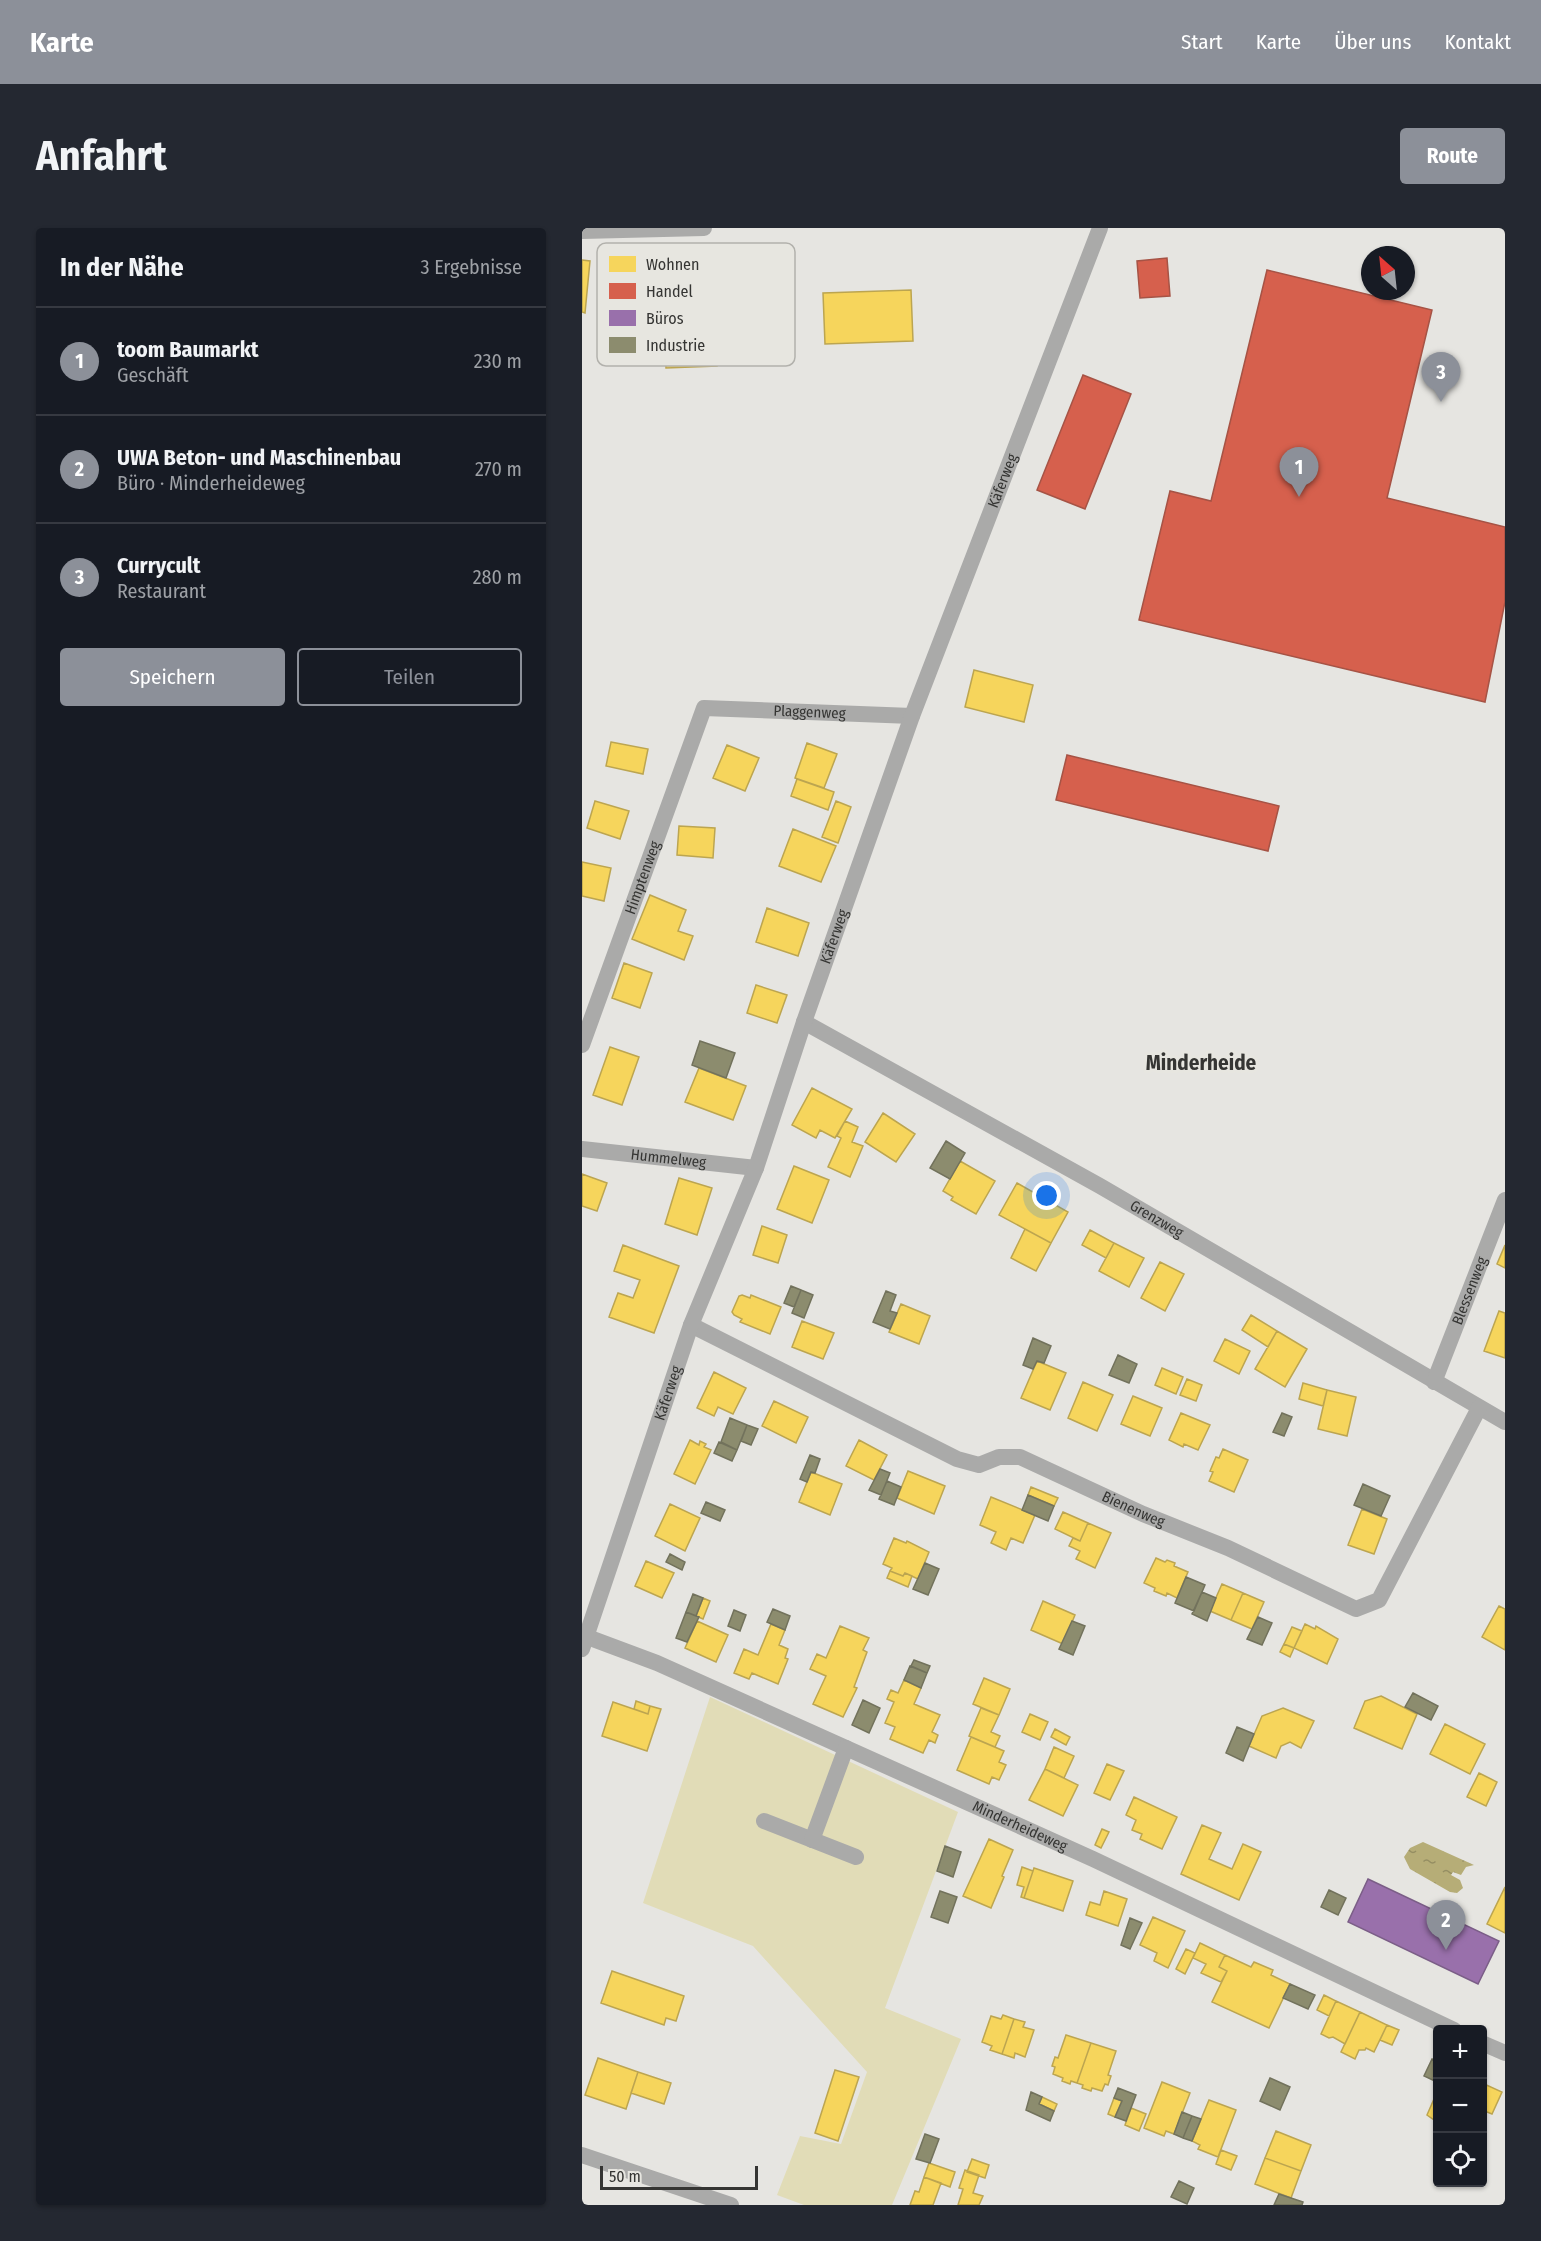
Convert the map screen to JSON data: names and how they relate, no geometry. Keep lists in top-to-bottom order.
{
  "streets": {
    "street": [
      "Käferweg",
      "Plaggenweg",
      "Himptenweg",
      "Hummelweg",
      "Grenzweg",
      "Blessenweg",
      "Bienenweg",
      "Minderheideweg"
    ]
  },
  "crossings": [
    ["Käferweg", "Plaggenweg"],
    ["Käferweg", "Hummelweg"],
    ["Käferweg", "Grenzweg"],
    ["Käferweg", "Bienenweg"],
    ["Käferweg", "Minderheideweg"],
    ["Plaggenweg", "Himptenweg"],
    ["Grenzweg", "Blessenweg"],
    ["Grenzweg", "Bienenweg"]
  ],
  "districts": ["Minderheide"],
  "legend": [
    "Wohnen",
    "Handel",
    "Büros",
    "Industrie"
  ],
  "scale_bar": "50 m",
  "north": "top left",
  "page": {
    "header": "Karte",
    "nav": [
      "Start",
      "Karte",
      "Über uns",
      "Kontakt"
    ],
    "buttons": [
      "Route",
      ["Speichern", "Teilen"]
    ],
    "title": "Anfahrt",
    "heading": ["In der Nähe", "3 Ergebnisse"],
    "list": [
      {
        "mark": "1",
        "name": "toom Baumarkt",
        "note": "Geschäft",
        "value": "230 m"
      },
      {
        "mark": "2",
        "name": "UWA Beton- und Maschinenbau",
        "note": "Büro · Minderheideweg",
        "value": "270 m"
      },
      {
        "mark": "3",
        "name": "Currycult",
        "note": "Restaurant",
        "value": "280 m"
      }
    ],
    "pins": ["3", "1", "2"],
    "map_buttons": ["+", "−"],
    "scale": "50 m"
  }
}
